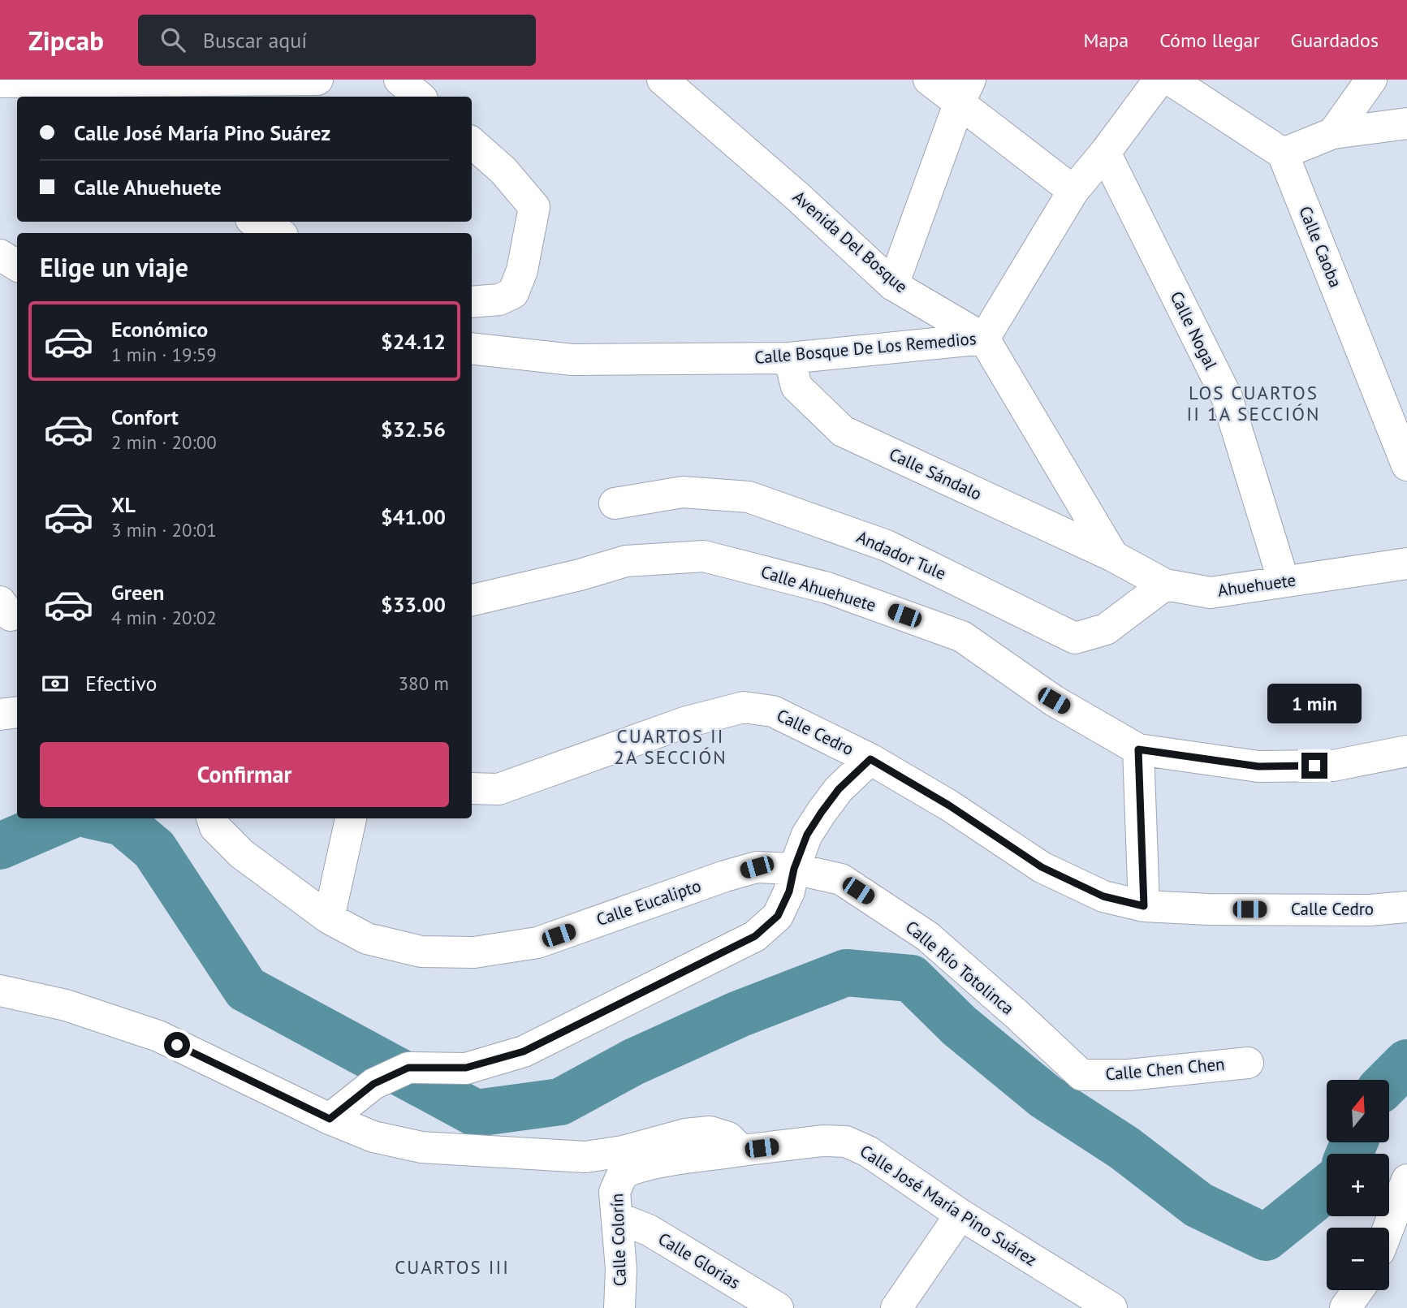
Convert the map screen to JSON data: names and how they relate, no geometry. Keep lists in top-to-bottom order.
{
  "streets": {
    "street": [
      "Avenida Del Bosque",
      "Calle Caoba",
      "Calle Nogal",
      "Calle Bosque De Los Remedios",
      "Calle Sándalo",
      "Andador Tule",
      "Ahuehuete",
      "Calle Ahuehuete",
      "Calle Cedro",
      "Calle Eucalipto",
      "Calle Río Totolinca",
      "Calle Chen Chen",
      "Calle José María Pino Suárez",
      "Calle Colorín",
      "Calle Glorias"
    ]
  },
  "crossings": [
    ["Avenida Del Bosque", "Calle Bosque De Los Remedios"],
    ["Avenida Del Bosque", "Calle Sándalo"],
    ["Avenida Del Bosque", "Ahuehuete"],
    ["Calle Nogal", "Calle Bosque De Los Remedios"],
    ["Calle Nogal", "Ahuehuete"],
    ["Calle Bosque De Los Remedios", "Calle Sándalo"],
    ["Calle Sándalo", "Ahuehuete"],
    ["Andador Tule", "Ahuehuete"],
    ["Calle Eucalipto", "Calle Río Totolinca"],
    ["Calle Río Totolinca", "Calle Chen Chen"],
    ["Calle José María Pino Suárez", "Calle Colorín"],
    ["Calle Colorín", "Calle Glorias"]
  ],
  "districts": ["LOS CUARTOS II 1A SECCIÓN", "CUARTOS II 2A SECCIÓN", "CUARTOS III"],
  "north": "top",
  "page": {
    "header": "Zipcab",
    "search": "Buscar aquí",
    "nav": ["Mapa", "Cómo llegar", "Guardados"],
    "banner": ["Calle José María Pino Suárez", "Calle Ahuehuete"],
    "heading": "Elige un viaje",
    "list": [
      {
        "name": "Económico",
        "note": "1 min · 19:59",
        "value": "$24.12"
      },
      {
        "name": "Confort",
        "note": "2 min · 20:00",
        "value": "$32.56"
      },
      {
        "name": "XL",
        "note": "3 min · 20:01",
        "value": "$41.00"
      },
      {
        "name": "Green",
        "note": "4 min · 20:02",
        "value": "$33.00"
      }
    ],
    "pay": ["Efectivo", "380 m"],
    "bubble": "1 min",
    "buttons": "Confirmar",
    "map_buttons": ["+", "−"]
  }
}
